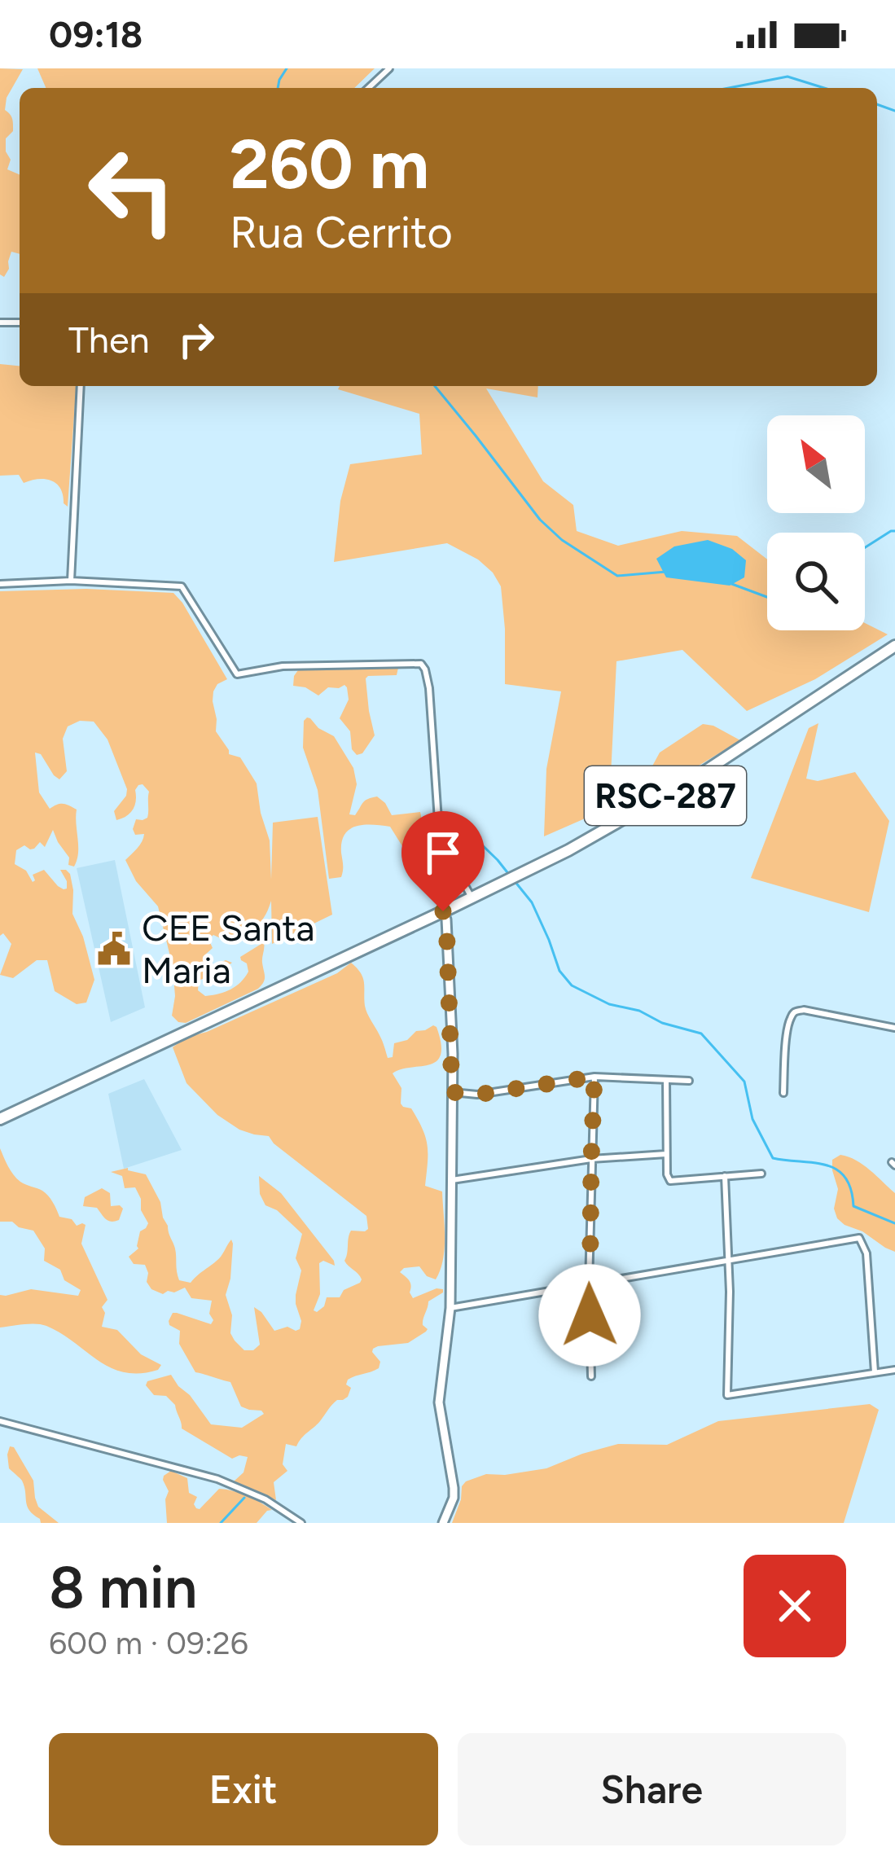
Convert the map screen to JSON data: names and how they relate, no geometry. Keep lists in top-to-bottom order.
{
  "streets": {
    "highway": ["RSC-287"]
  },
  "places": {
    "public building": ["CEE Santa Maria"]
  },
  "north": "top left",
  "page": {
    "status": "09:18",
    "turn": ["260 m", "Rua Cerrito"],
    "then": "Then",
    "heading": ["8 min", "600 m · 09:26"],
    "buttons": ["Exit", "Share"]
  }
}
